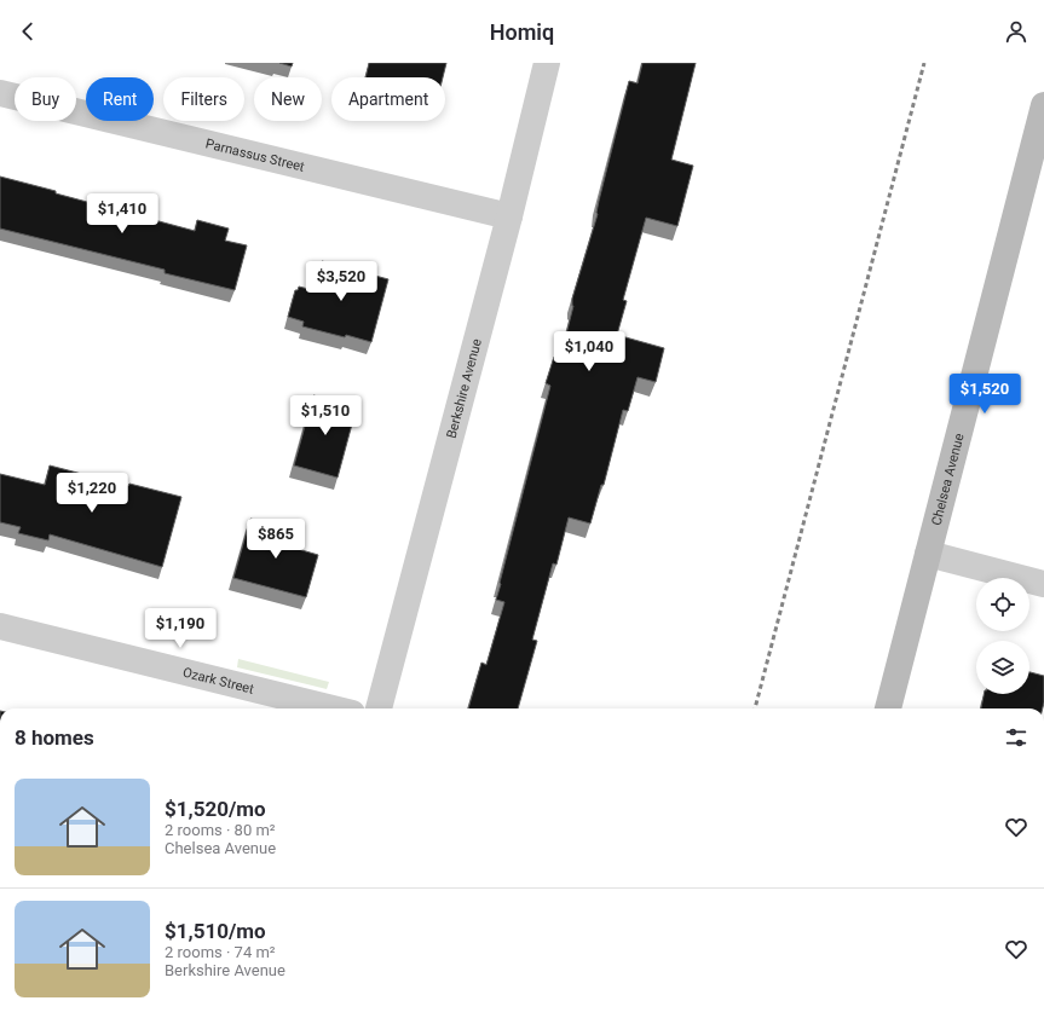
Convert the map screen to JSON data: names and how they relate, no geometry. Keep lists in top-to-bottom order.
{
  "streets": {
    "street": [
      "Parnassus Street",
      "Berkshire Avenue",
      "Chelsea Avenue",
      "Ozark Street"
    ]
  },
  "crossings": [
    ["Parnassus Street", "Berkshire Avenue"]
  ],
  "page": {
    "header": "Homiq",
    "chip": [
      "Buy",
      "Rent",
      "Filters",
      "New",
      "Apartment"
    ],
    "price": [
      "$1,410",
      "$3,520",
      "$1,040",
      "$1,520",
      "$1,510",
      "$1,220",
      "$865",
      "$1,190"
    ],
    "heading": "8 homes",
    "list": [
      {
        "name": "$1,520/mo",
        "note": "2 rooms · 80 m² · Chelsea Avenue"
      },
      {
        "name": "$1,510/mo",
        "note": "2 rooms · 74 m² · Berkshire Avenue"
      }
    ]
  }
}
